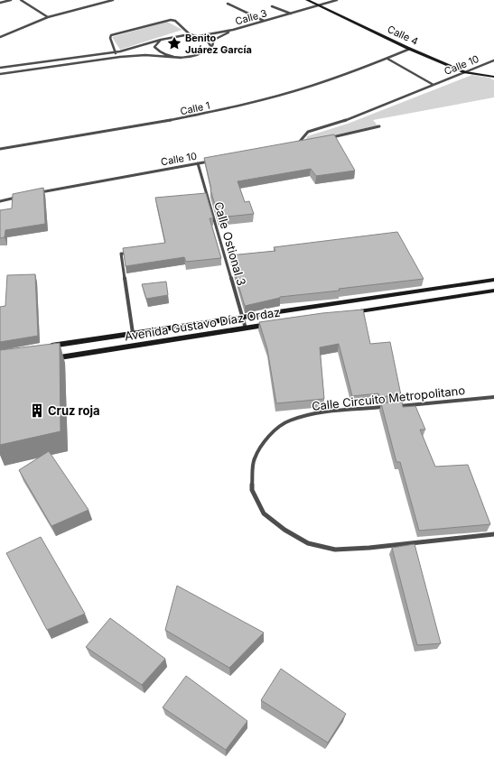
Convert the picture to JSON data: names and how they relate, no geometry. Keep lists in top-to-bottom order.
{
  "streets": {
    "street": [
      "Calle 3",
      "Calle 4",
      "Calle 10",
      "Calle 1",
      "Calle Ostional 3",
      "Avenida Gustavo Díaz Ordaz",
      "Calle Circuito Metropolitano"
    ]
  },
  "crossings": [
    ["Calle 3", "Calle 4"],
    ["Calle 4", "Calle 10"],
    ["Calle 4", "Calle 1"],
    ["Calle 10", "Calle Ostional 3"],
    ["Calle Ostional 3", "Avenida Gustavo Díaz Ordaz"]
  ],
  "places": {
    "place": ["Benito Juárez García"],
    "building": ["Cruz roja"]
  }
}
